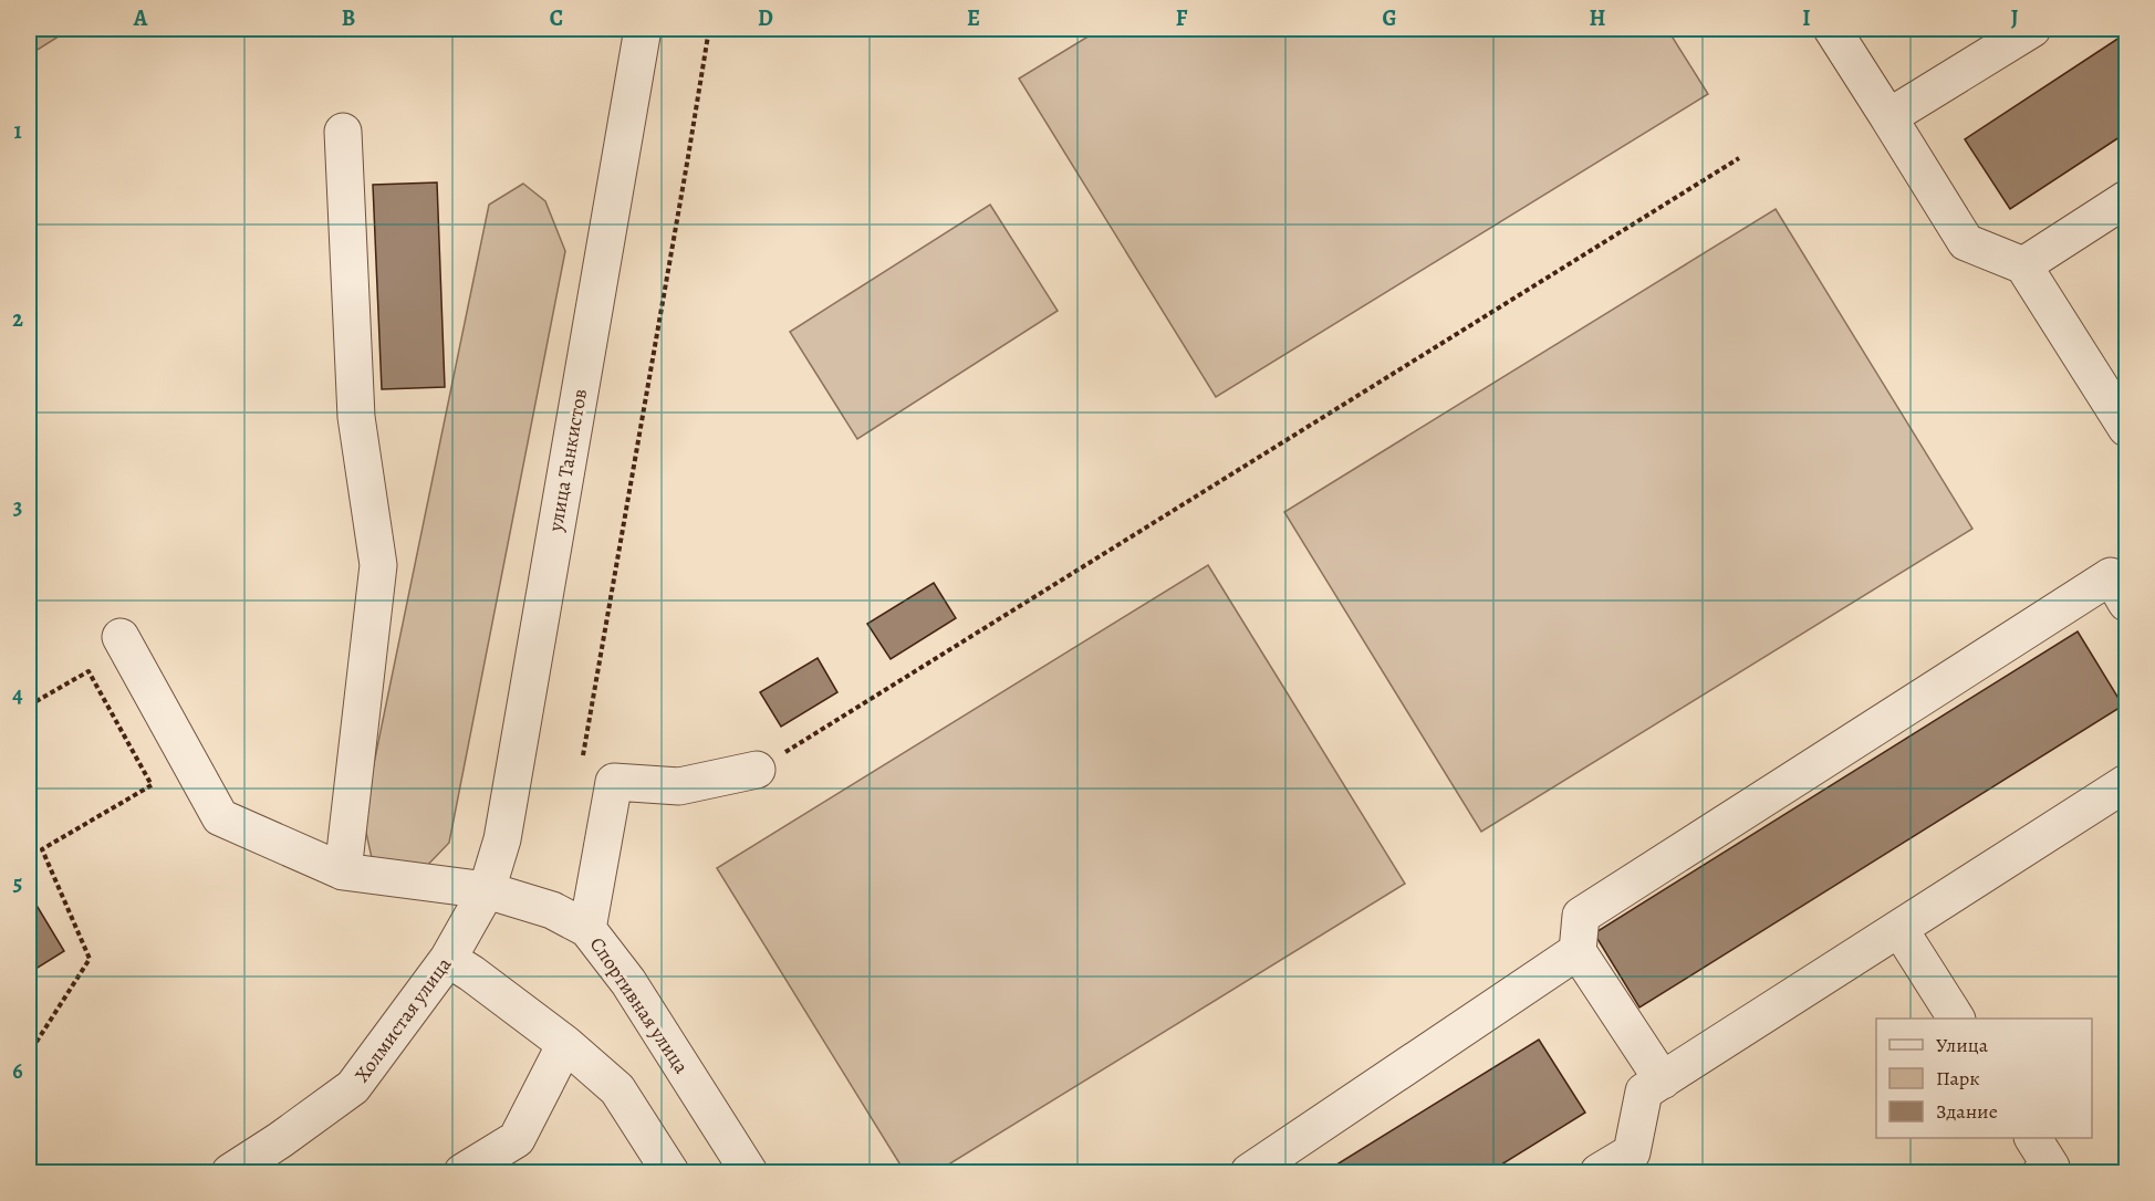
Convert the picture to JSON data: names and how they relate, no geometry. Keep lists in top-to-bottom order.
{
  "streets": {
    "street": ["улица Танкистов", "Спортивная улица", "Холмистая улица"]
  },
  "crossings": [
    ["улица Танкистов", "Спортивная улица"],
    ["улица Танкистов", "Холмистая улица"],
    ["Спортивная улица", "Холмистая улица"]
  ],
  "legend": ["Улица", "Парк", "Здание"],
  "grid": {
    "columns": [
      "A",
      "B",
      "C",
      "D",
      "E",
      "F",
      "G",
      "H",
      "I",
      "J"
    ],
    "rows": [
      "1",
      "2",
      "3",
      "4",
      "5",
      "6"
    ]
  }
}
